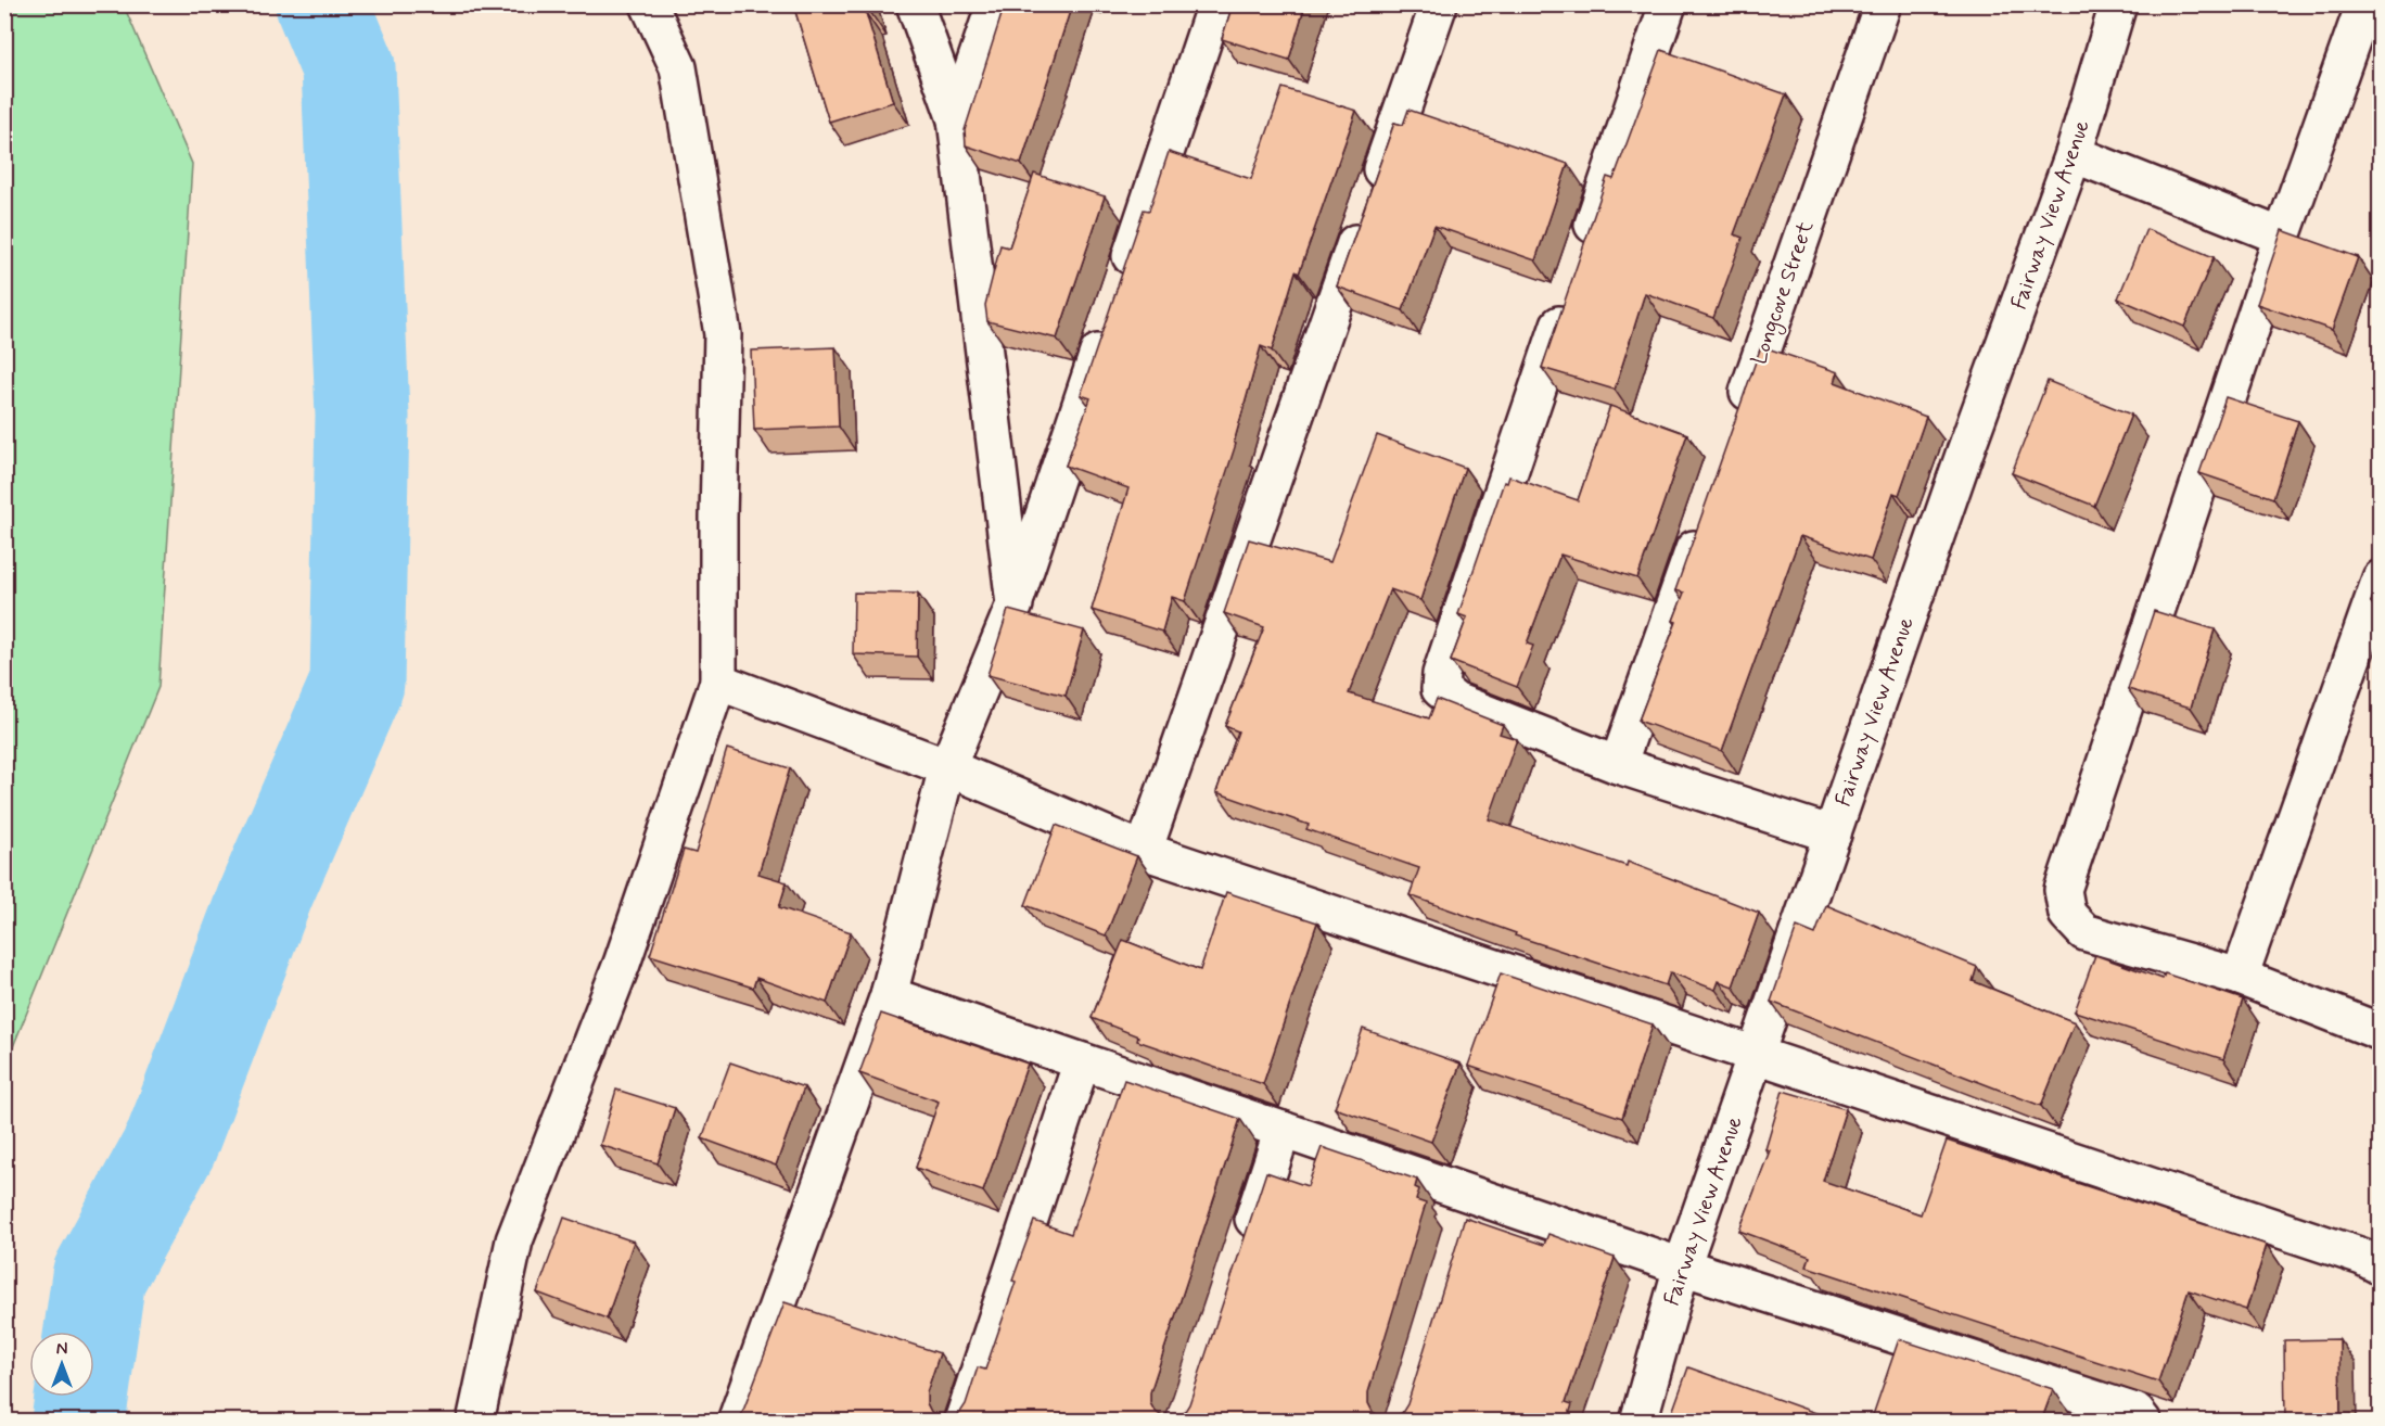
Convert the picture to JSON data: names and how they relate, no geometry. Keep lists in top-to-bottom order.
{
  "streets": {
    "street": ["Fairway View Avenue", "Longcove Street"]
  },
  "north": "top"
}
